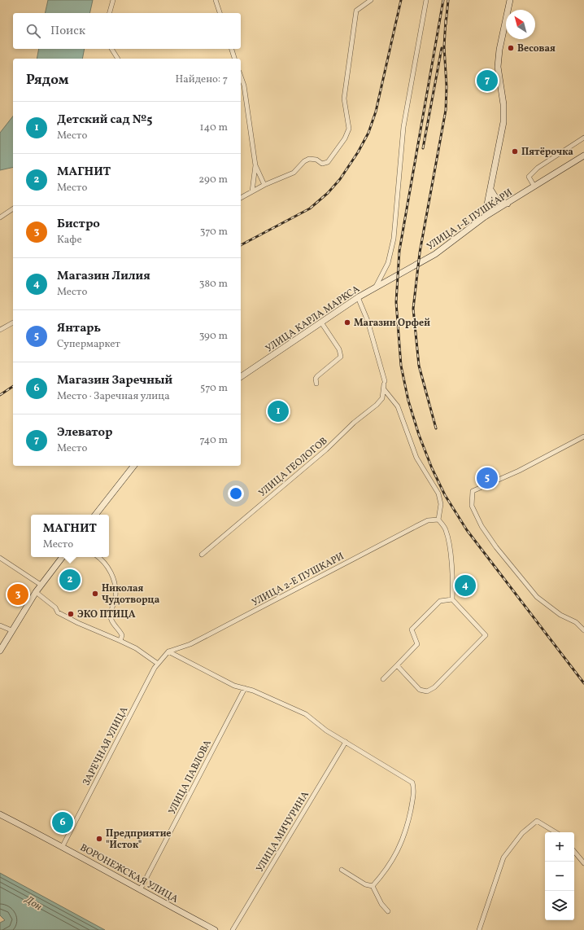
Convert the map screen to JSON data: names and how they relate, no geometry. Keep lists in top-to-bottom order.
{
  "streets": {
    "main road": ["УЛИЦА 1-Е ПУШКАРИ", "УЛИЦА КАРЛА МАРКСА", "ВОРОНЕЖСКАЯ УЛИЦА"],
    "street": [
      "УЛИЦА ГЕОЛОГОВ",
      "УЛИЦА 2-Е ПУШКАРИ",
      "ЗАРЕЧНАЯ УЛИЦА",
      "УЛИЦА ПАВЛОВА",
      "УЛИЦА МИЧУРИНА"
    ]
  },
  "crossings": [
    ["УЛИЦА 1-Е ПУШКАРИ", "УЛИЦА КАРЛА МАРКСА"],
    ["УЛИЦА КАРЛА МАРКСА", "УЛИЦА ГЕОЛОГОВ"],
    ["УЛИЦА 2-Е ПУШКАРИ", "ЗАРЕЧНАЯ УЛИЦА"],
    ["ЗАРЕЧНАЯ УЛИЦА", "ВОРОНЕЖСКАЯ УЛИЦА"],
    ["УЛИЦА ПАВЛОВА", "ВОРОНЕЖСКАЯ УЛИЦА"]
  ],
  "water": ["Дон"],
  "places": [
    "Весовая",
    "Пятёрочка",
    "Магазин Орфей",
    "Николая Чудотворца",
    "ЭКО ПТИЦА",
    "Предприятие \"Исток\""
  ],
  "north": "top left",
  "page": {
    "search": "Поиск",
    "heading": ["Рядом", "Найдено: 7"],
    "pins": [
      "7",
      "1",
      "5",
      "2",
      "4",
      "3",
      "6"
    ],
    "list": [
      {
        "mark": "1",
        "name": "Детский сад №5",
        "note": "Место",
        "value": "140 m"
      },
      {
        "mark": "2",
        "name": "МАГНИТ",
        "note": "Место",
        "value": "290 m"
      },
      {
        "mark": "3",
        "name": "Бистро",
        "note": "Кафе",
        "value": "370 m"
      },
      {
        "mark": "4",
        "name": "Магазин Лилия",
        "note": "Место",
        "value": "380 m"
      },
      {
        "mark": "5",
        "name": "Янтарь",
        "note": "Супермаркет",
        "value": "390 m"
      },
      {
        "mark": "6",
        "name": "Магазин Заречный",
        "note": "Место · Заречная улица",
        "value": "570 m"
      },
      {
        "mark": "7",
        "name": "Элеватор",
        "note": "Место",
        "value": "740 m"
      }
    ],
    "popup": ["МАГНИТ", "Место"],
    "map_buttons": ["+", "−"]
  }
}
